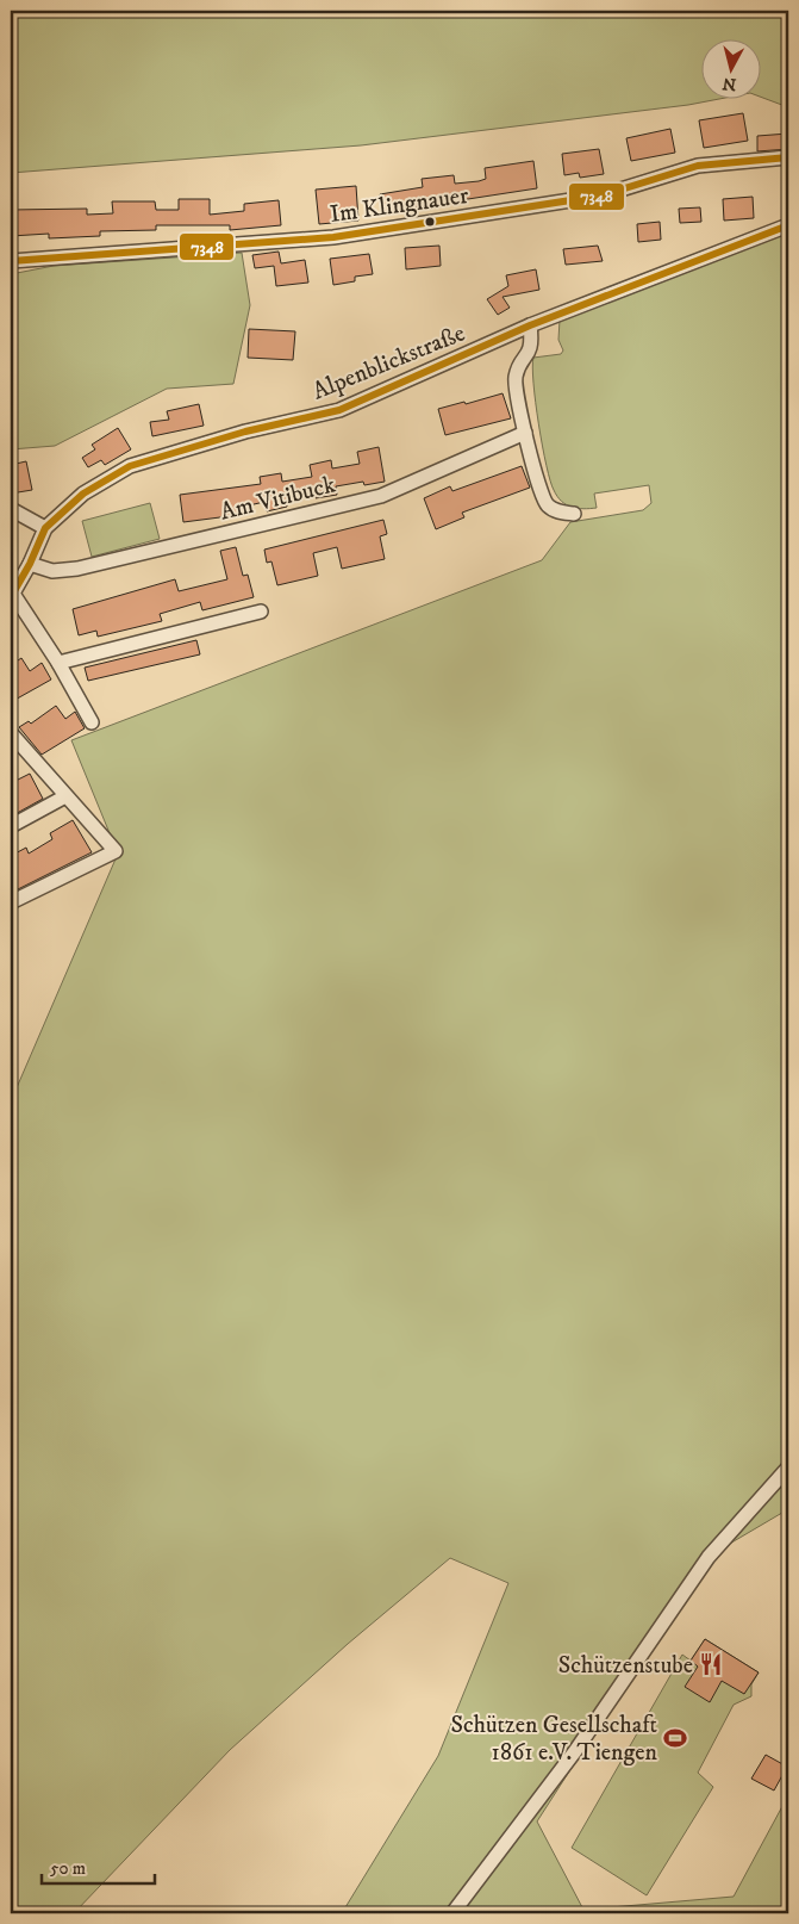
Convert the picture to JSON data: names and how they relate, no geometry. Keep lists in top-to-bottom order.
{
  "streets": {
    "street": ["Im Klingnauer", "Alpenblickstraße", "Am Vitibuck"]
  },
  "crossings": [
    ["Alpenblickstraße", "Am Vitibuck"]
  ],
  "places": {
    "restaurant": ["Schützenstube"],
    "sports": ["Schützen Gesellschaft 1861 e.V. Tiengen"]
  },
  "lines": ["transit line 7348"],
  "scale_bar": "50 m",
  "north": "bottom"
}
